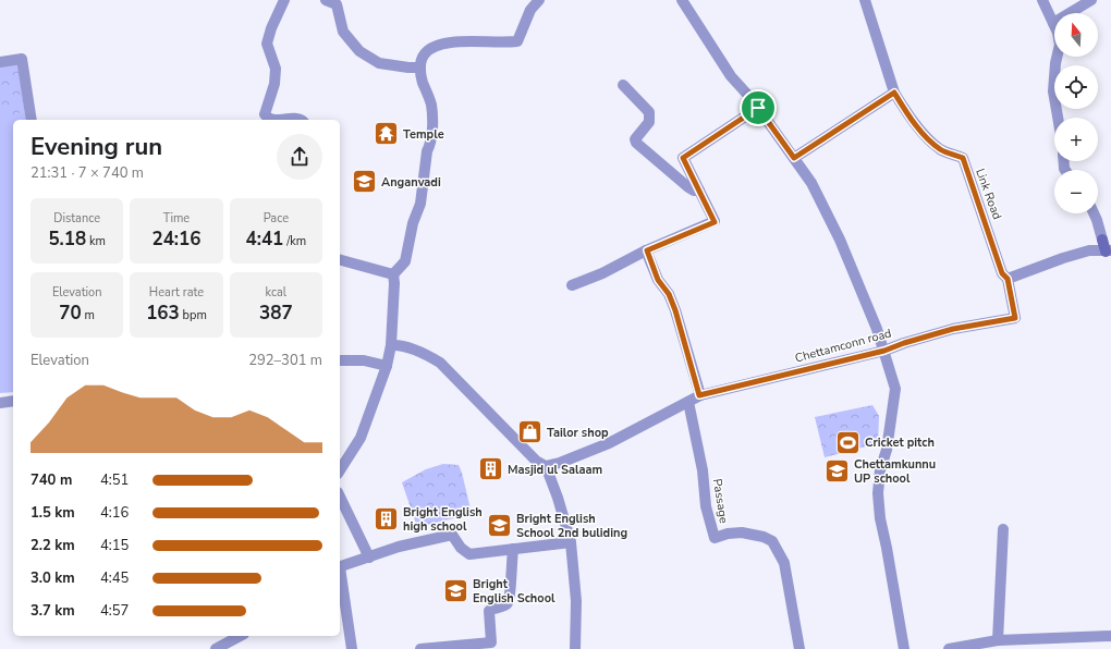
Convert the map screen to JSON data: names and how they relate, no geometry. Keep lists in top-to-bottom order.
{
  "streets": {
    "street": ["Link Road", "Chettamconn road", "Passage"]
  },
  "crossings": [
    ["Link Road", "Chettamconn road"],
    ["Chettamconn road", "Passage"]
  ],
  "places": {
    "temple": ["Temple"],
    "school or university": [
      "Anganvadi",
      "Chettamkunnu UP school",
      "Bright English School 2nd buliding",
      "Bright English School"
    ],
    "shop": ["Tailor shop"],
    "sports": ["Cricket pitch"],
    "building": ["Masjid ul Salaam", "Bright English high school"]
  },
  "north": "top",
  "page": {
    "map_buttons": ["+", "−"],
    "heading": ["Evening run", "21:31 · 7 × 740 m"],
    "stats": [
      ["Distance", "5.18 km"],
      ["Time", "24:16"],
      ["Pace", "4:41 /km"],
      ["Elevation", "70 m"],
      ["Heart rate", "163 bpm"],
      ["kcal", "387"]
    ],
    "chart": ["Elevation", "292–301 m"],
    "list": [
      {
        "name": "740 m",
        "note": "4:51"
      },
      {
        "name": "1.5 km",
        "note": "4:16"
      },
      {
        "name": "2.2 km",
        "note": "4:15"
      },
      {
        "name": "3.0 km",
        "note": "4:45"
      },
      {
        "name": "3.7 km",
        "note": "4:57"
      }
    ]
  }
}
